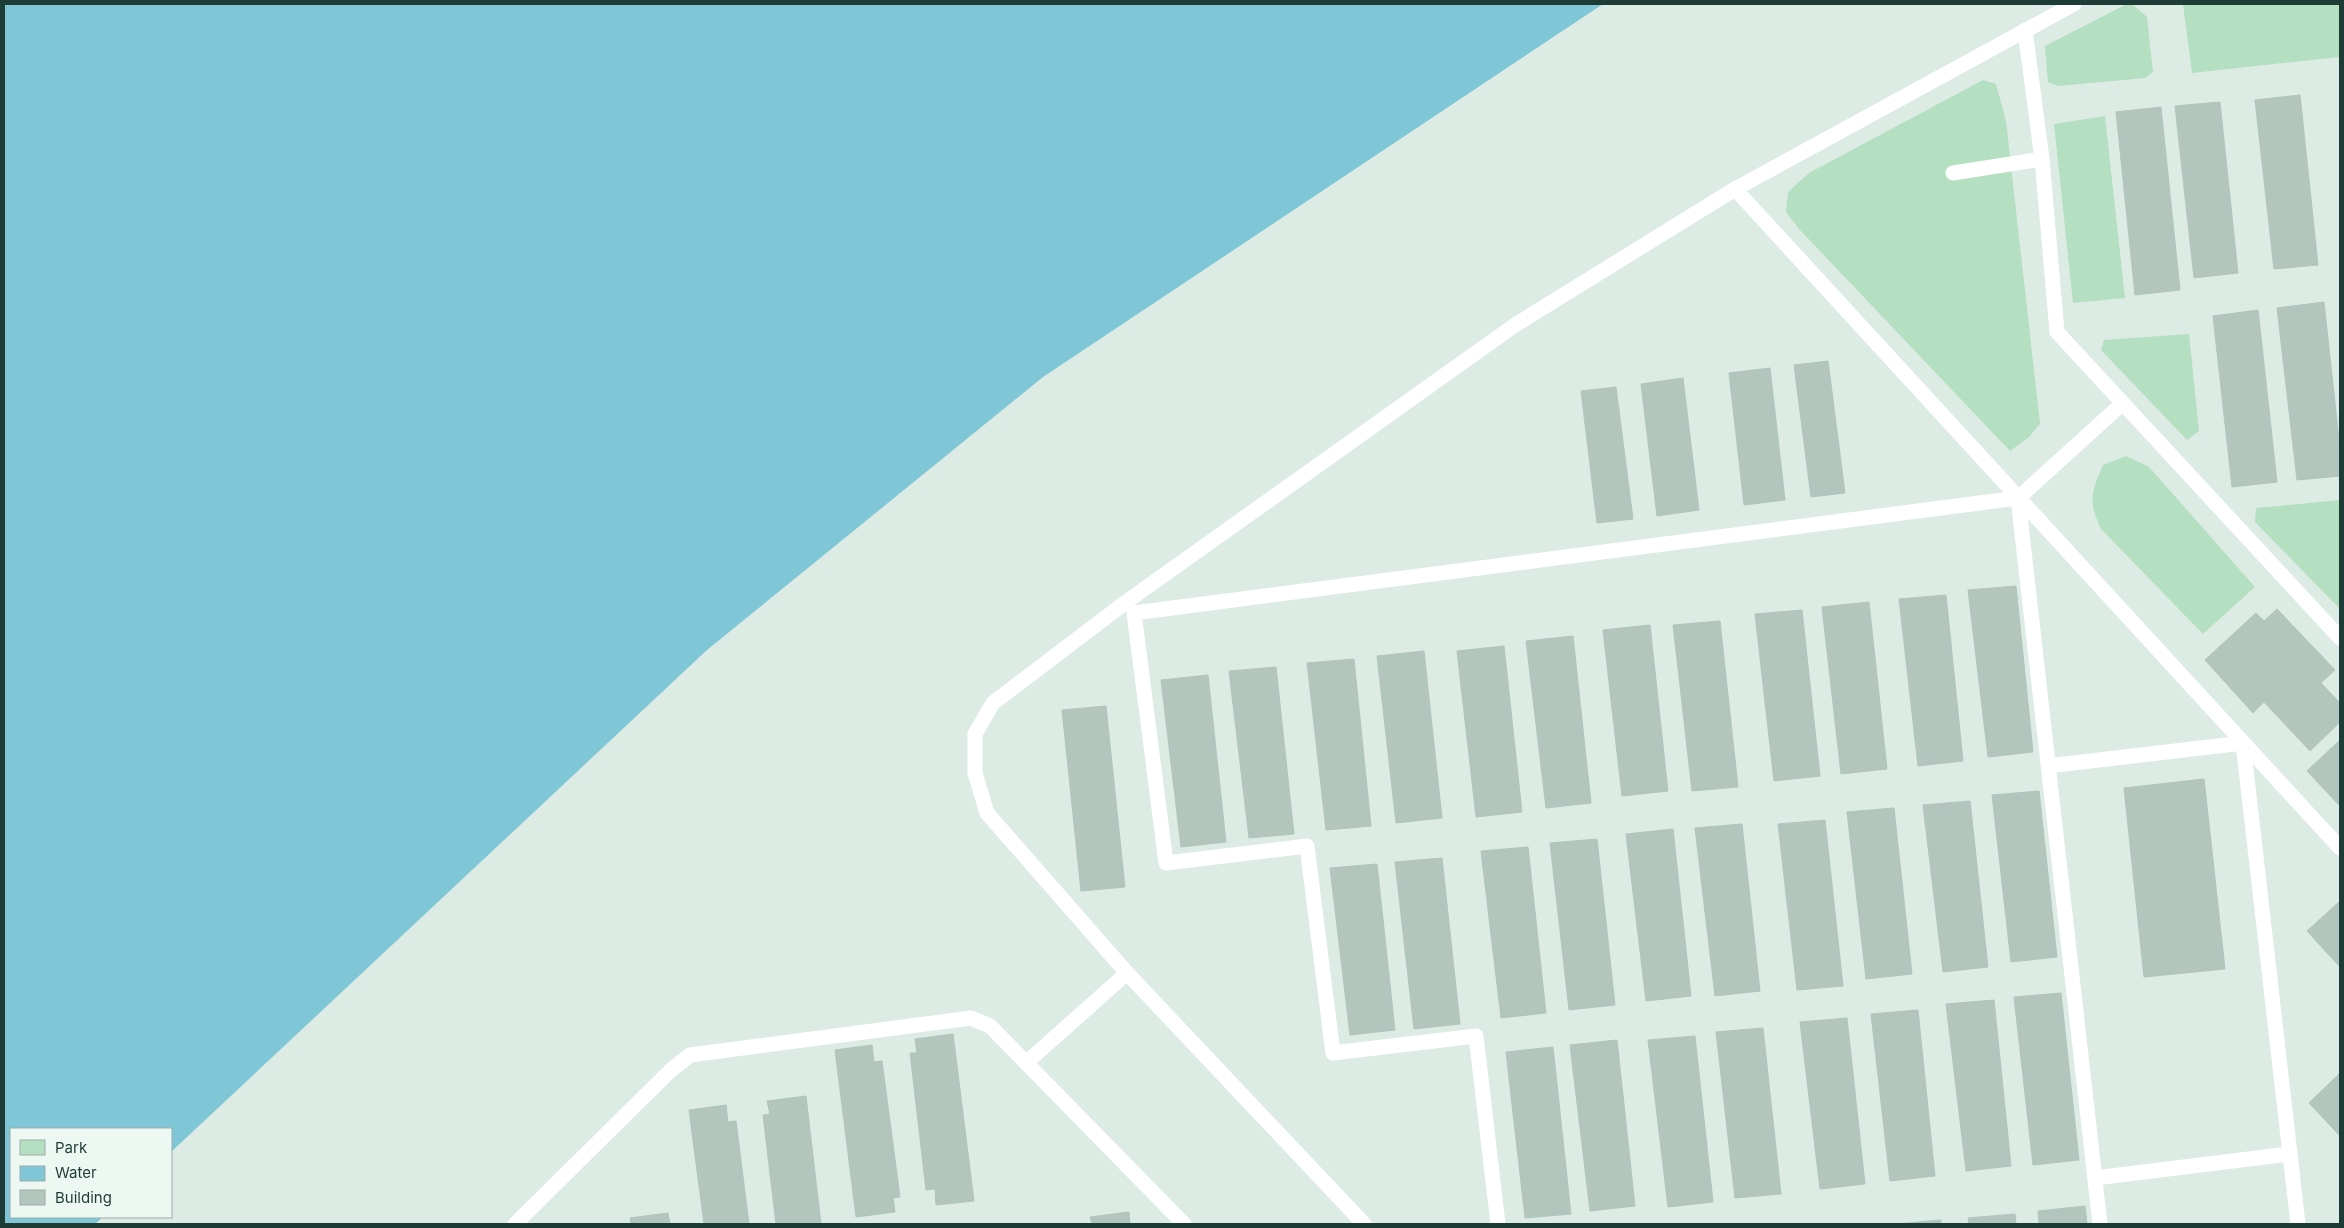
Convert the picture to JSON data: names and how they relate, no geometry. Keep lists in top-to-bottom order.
{
  "legend": ["Park", "Water", "Building"]
}
